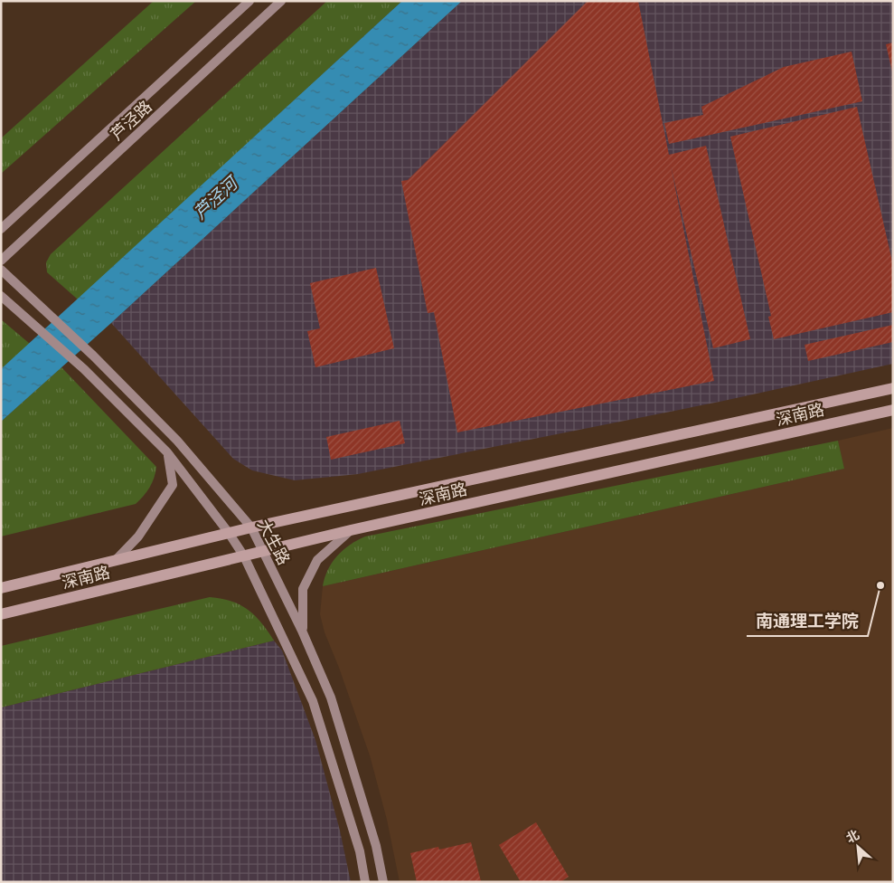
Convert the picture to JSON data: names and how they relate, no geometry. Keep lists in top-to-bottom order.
{
  "streets": {
    "main road": ["深南路"],
    "street": ["芦泾路", "大生路"]
  },
  "crossings": [
    ["深南路", "大生路"]
  ],
  "water": ["芦泾河"],
  "places": ["南通理工学院"],
  "north": "top left"
}
